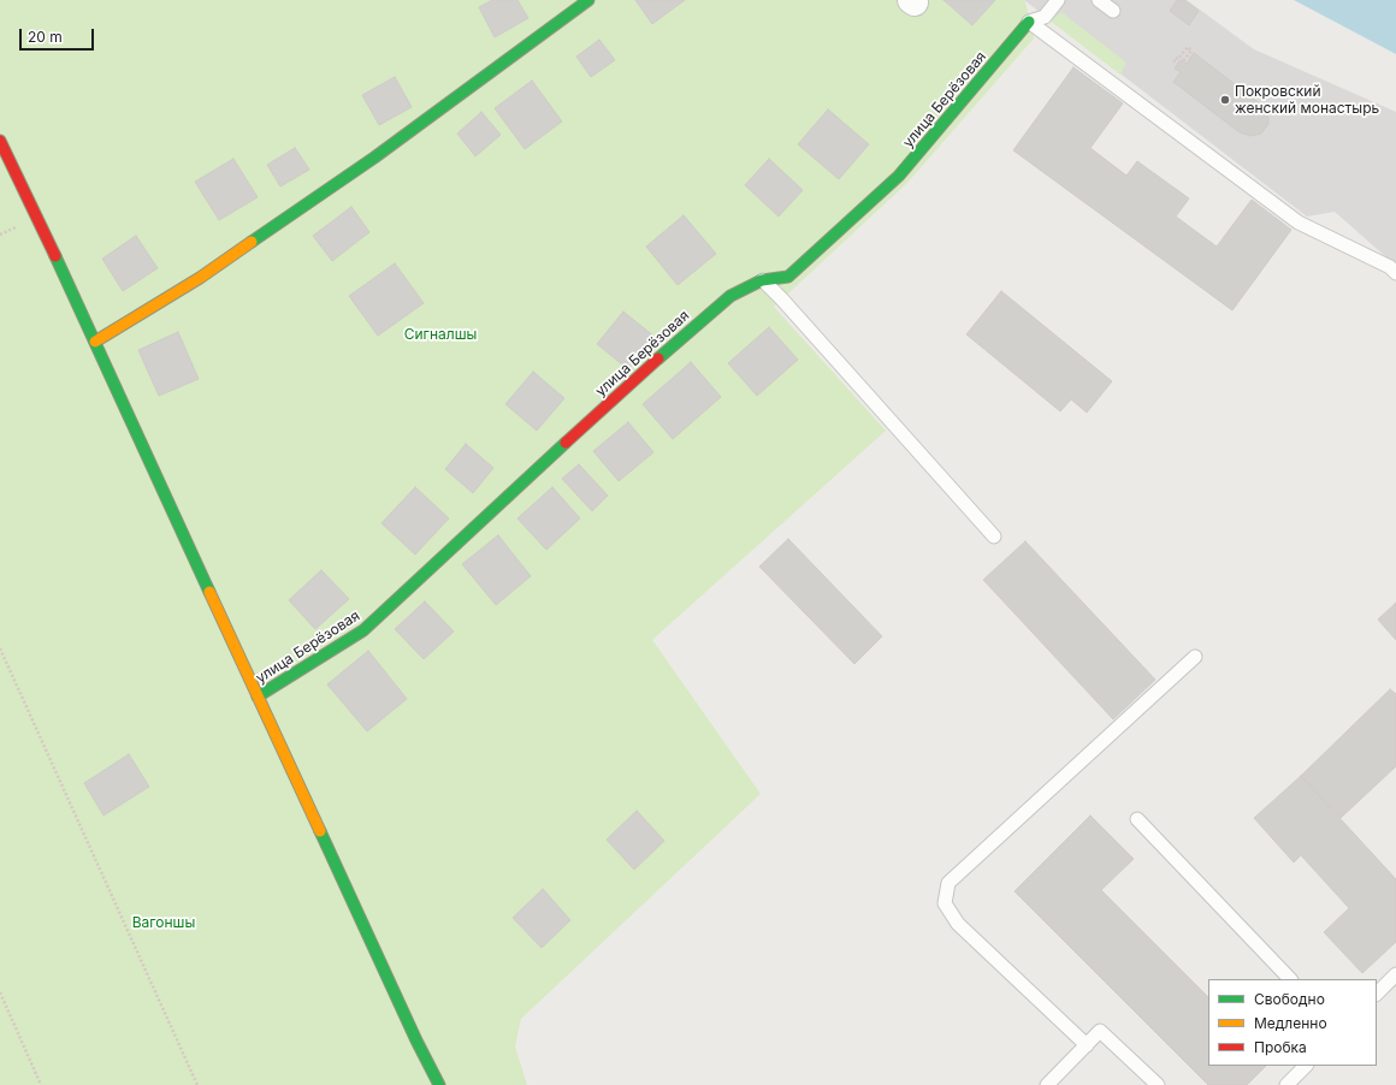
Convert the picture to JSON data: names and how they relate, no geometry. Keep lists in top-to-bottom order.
{
  "streets": {
    "street": ["улица Берёзовая"]
  },
  "parks": ["Сигналшы", "Вагоншы"],
  "places": ["Покровский женский монастырь"],
  "legend": ["Свободно", "Медленно", "Пробка"],
  "scale_bar": "20 m"
}
